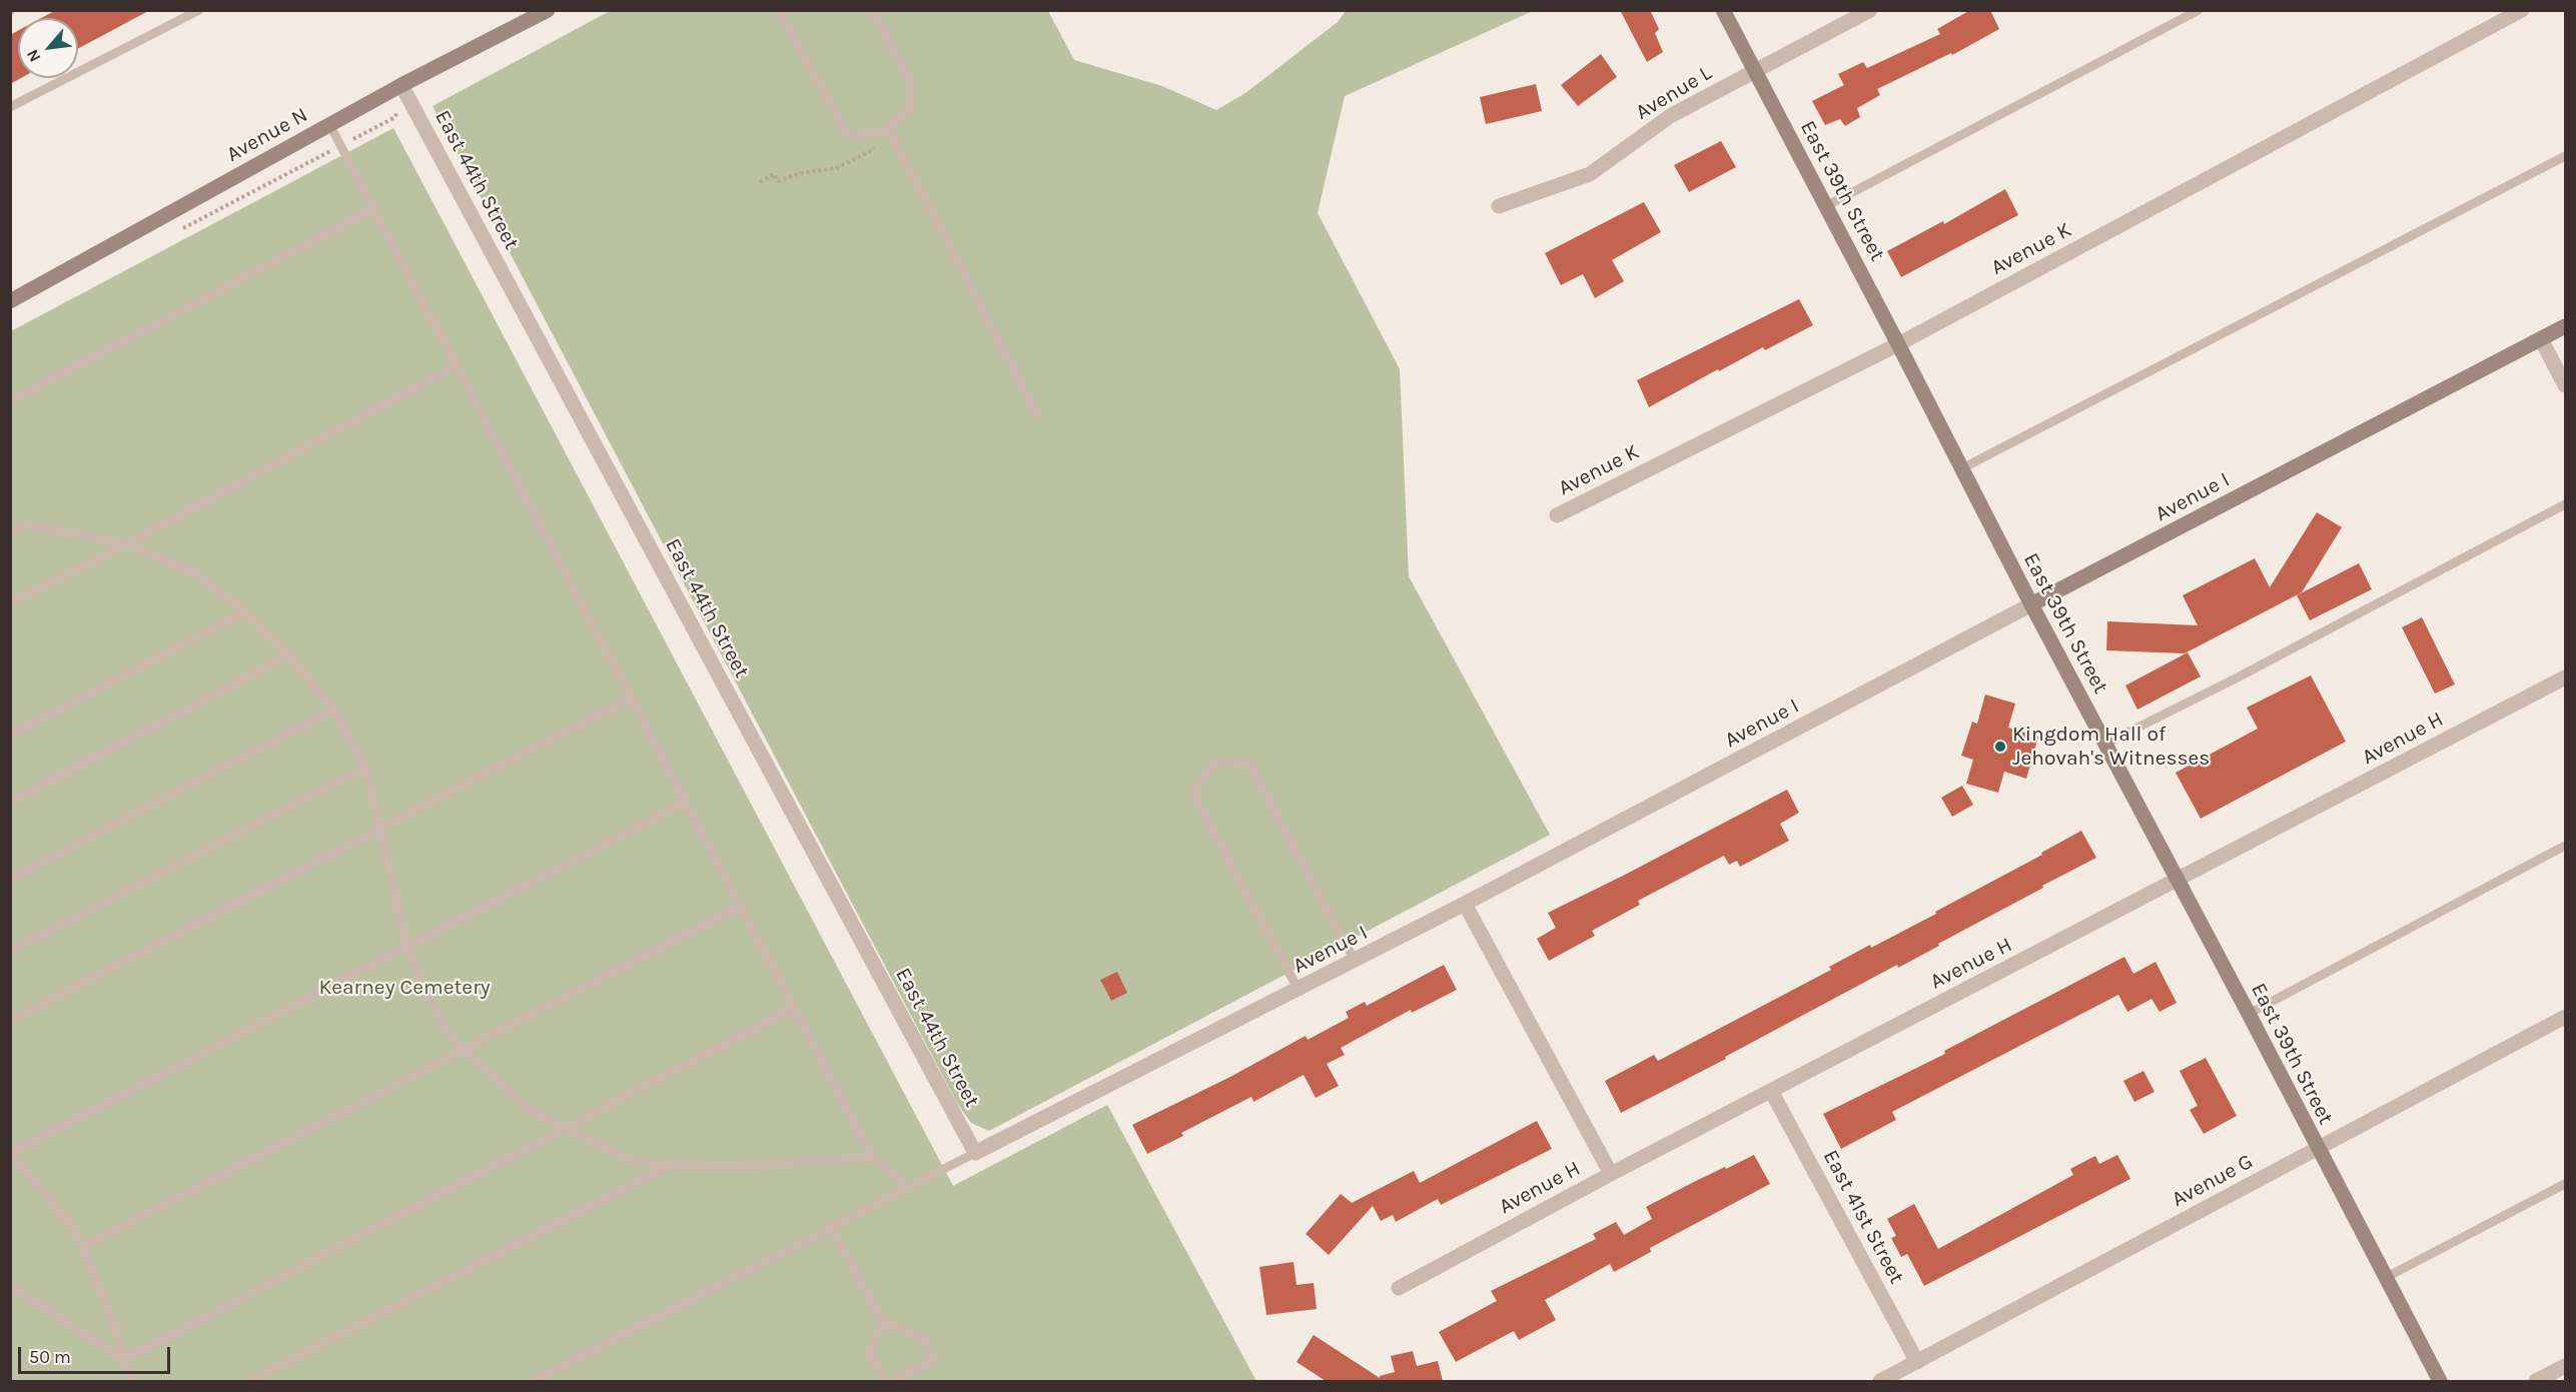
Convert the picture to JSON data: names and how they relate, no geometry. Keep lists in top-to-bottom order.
{
  "streets": {
    "main road": ["Avenue N", "East 39th Street", "Avenue I"],
    "street": [
      "Avenue L",
      "East 44th Street",
      "Avenue K",
      "Avenue H",
      "Avenue G",
      "East 41st Street"
    ]
  },
  "crossings": [
    ["Avenue L", "East 39th Street"],
    ["Avenue N", "East 44th Street"],
    ["East 44th Street", "Avenue I"],
    ["East 39th Street", "Avenue K"],
    ["East 39th Street", "Avenue I"],
    ["East 39th Street", "Avenue H"],
    ["East 39th Street", "Avenue G"],
    ["Avenue H", "East 41st Street"],
    ["Avenue G", "East 41st Street"]
  ],
  "parks": ["Kearney Cemetery"],
  "places": ["Kingdom Hall of Jehovah's Witnesses"],
  "scale_bar": "50 m",
  "north": "bottom left"
}
